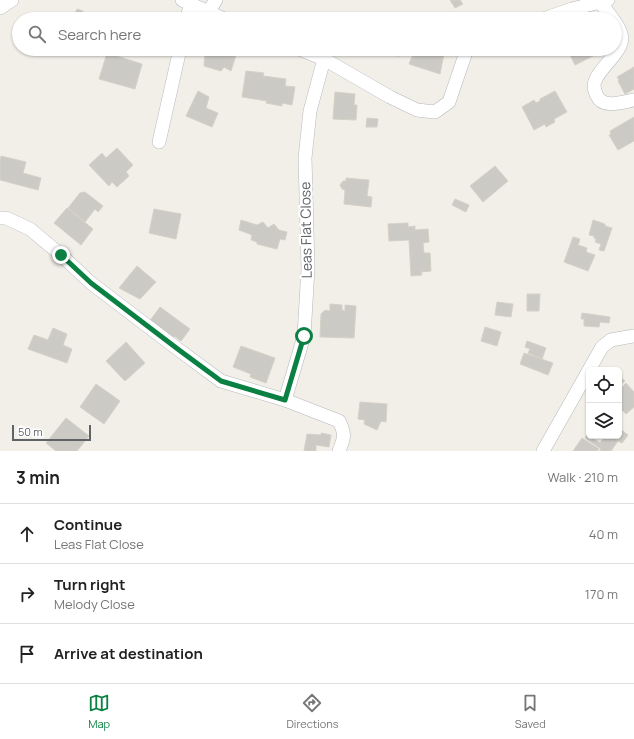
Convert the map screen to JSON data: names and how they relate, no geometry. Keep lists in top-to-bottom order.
{
  "streets": {
    "street": ["Leas Flat Close"]
  },
  "scale_bar": "50 m",
  "page": {
    "search": "Search here",
    "scale": "50 m",
    "heading": ["3 min", "Walk · 210 m"],
    "list": [
      ["Continue", "Leas Flat Close", "40 m"],
      ["Turn right", "Melody Close", "170 m"],
      "Arrive at destination"
    ],
    "nav": ["Map", "Directions", "Saved"]
  }
}
